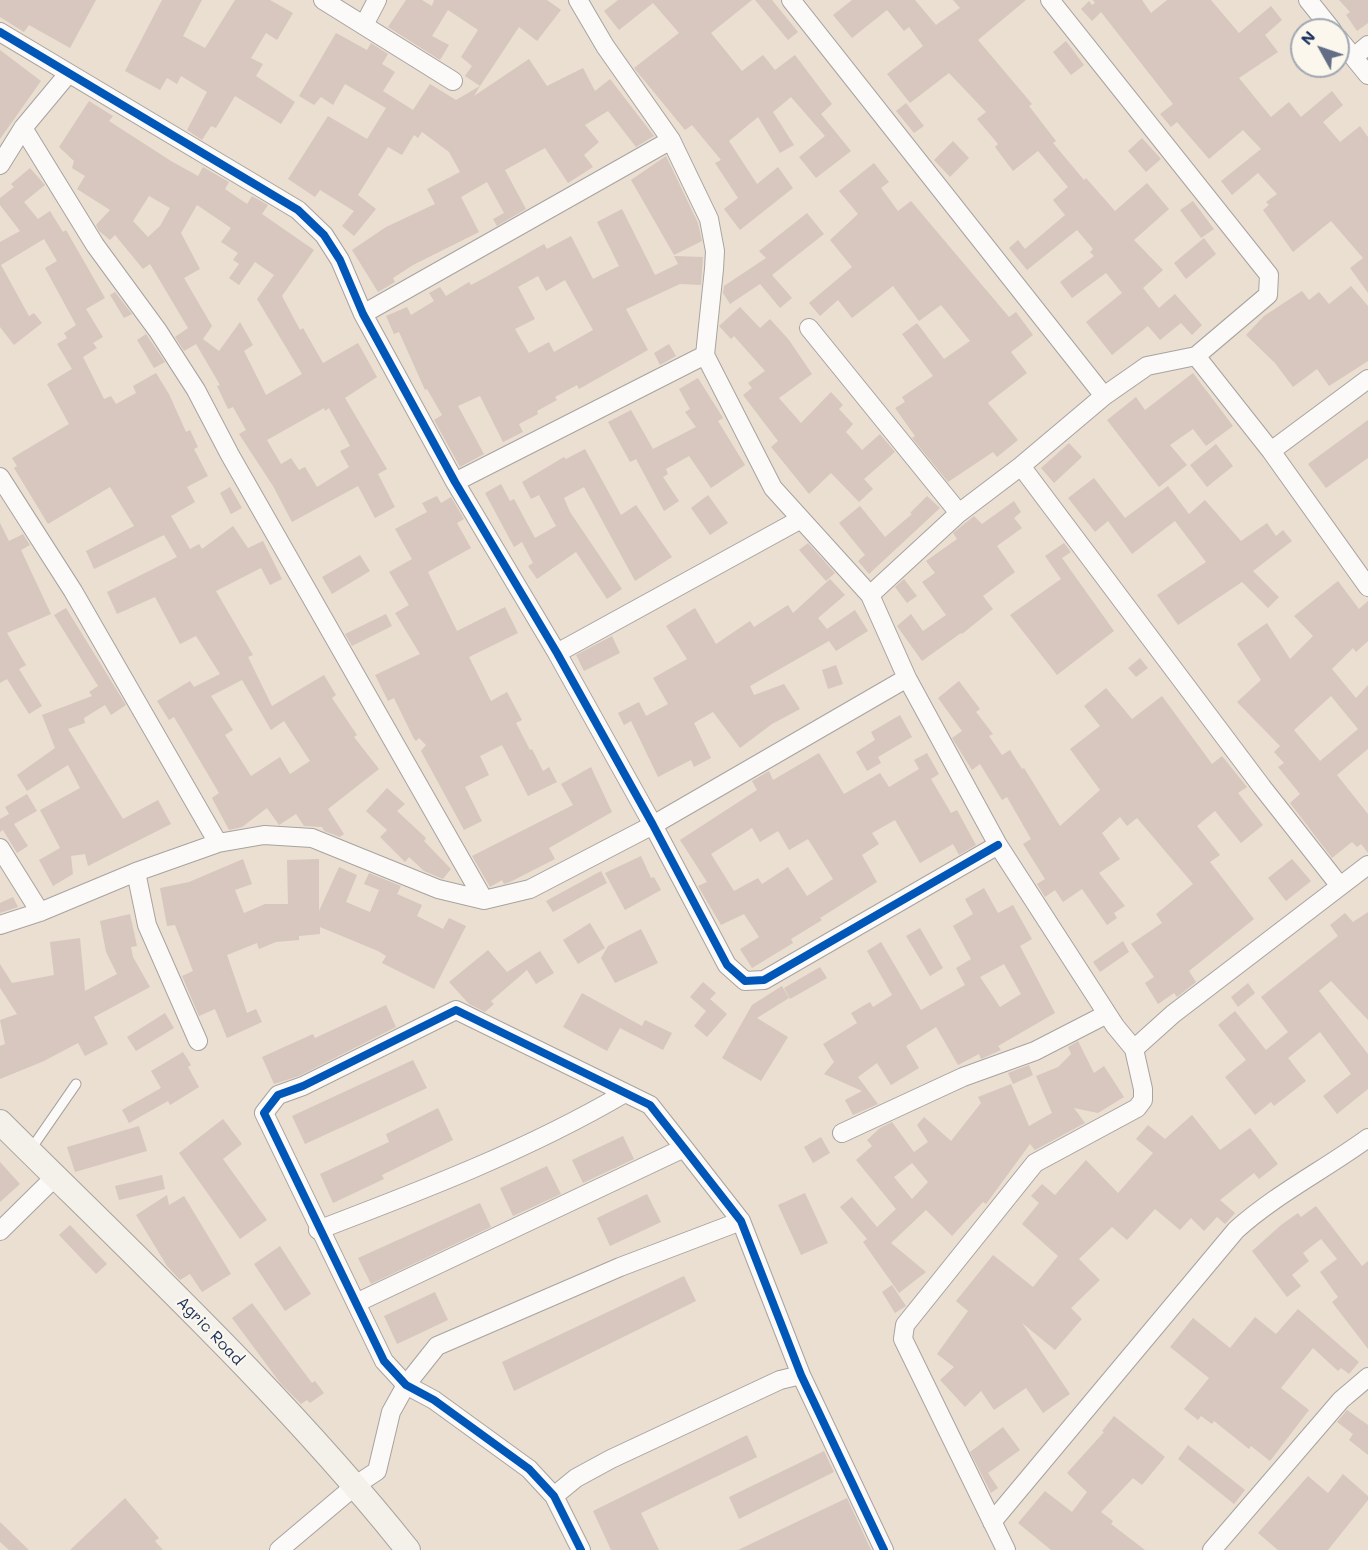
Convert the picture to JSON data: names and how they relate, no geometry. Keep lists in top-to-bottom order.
{
  "streets": {
    "street": ["Agric Road"]
  },
  "north": "top left"
}
